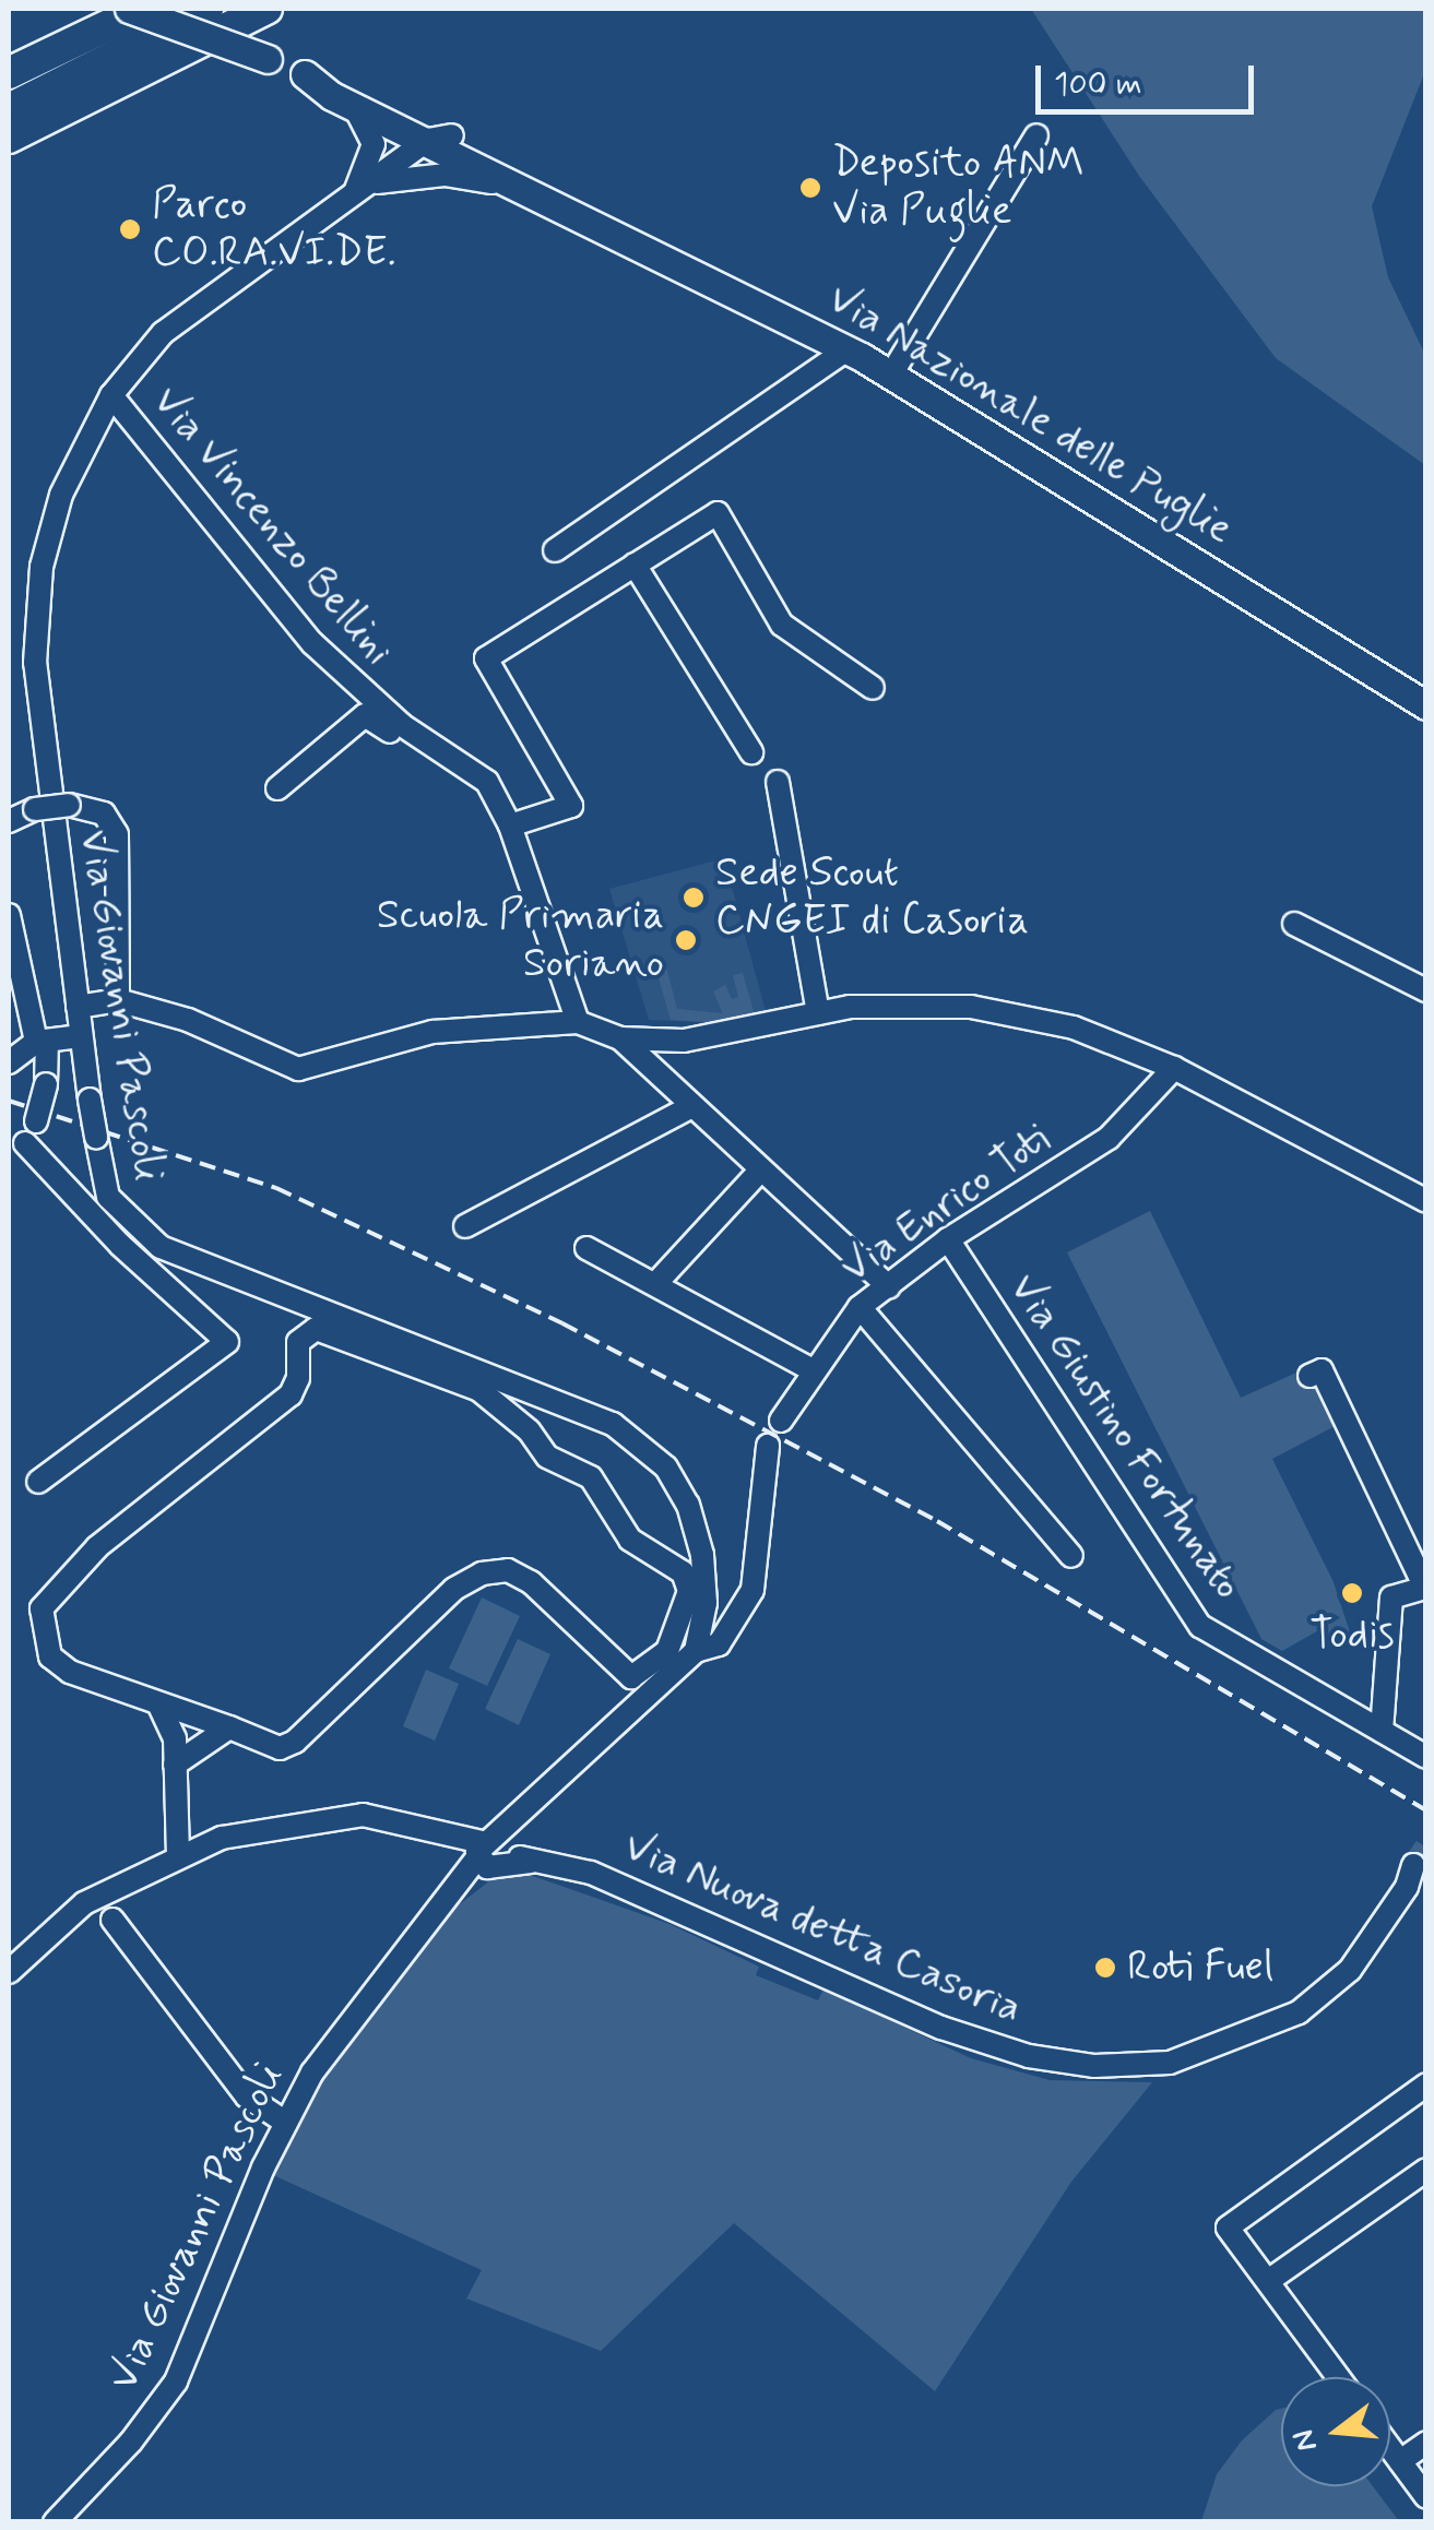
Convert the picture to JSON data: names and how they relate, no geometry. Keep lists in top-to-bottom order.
{
  "streets": {
    "main road": ["Via Nazionale delle Puglie"],
    "street": [
      "Via Vincenzo Bellini",
      "Via Giovanni Pascoli",
      "Via Enrico Toti",
      "Via Giustino Fortunato",
      "Via Nuova detta Casoria"
    ]
  },
  "crossings": [
    ["Via Vincenzo Bellini", "Via Giovanni Pascoli"],
    ["Via Giovanni Pascoli", "Via Nuova detta Casoria"],
    ["Via Enrico Toti", "Via Giustino Fortunato"]
  ],
  "places": [
    "Deposito ANM Via Puglie",
    "Parco CO.RA.VI.DE.",
    "Sede Scout CNGEI di Casoria",
    "Scuola Primaria Soriano",
    "Todis",
    "Roti Fuel"
  ],
  "scale_bar": "100 m",
  "north": "left"
}
